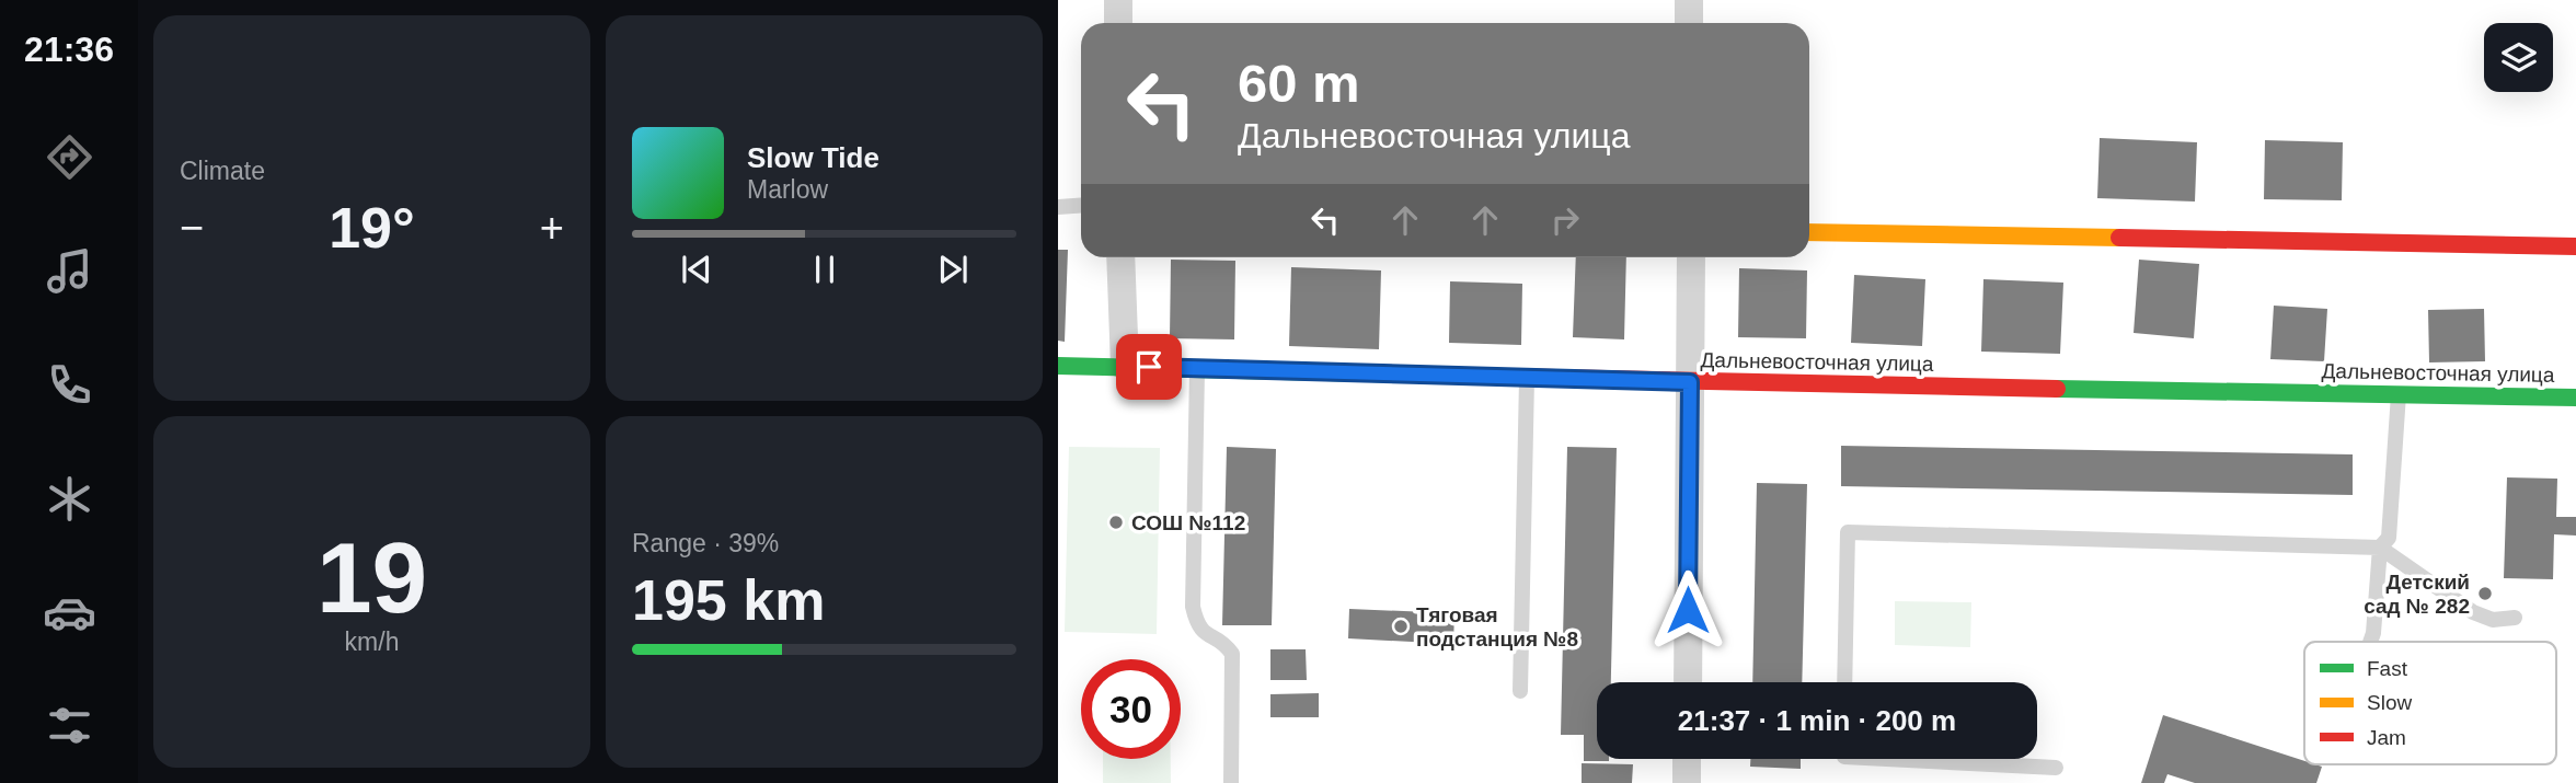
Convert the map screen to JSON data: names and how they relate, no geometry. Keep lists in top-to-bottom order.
{
  "streets": {
    "street": ["Дальневосточная улица"]
  },
  "places": ["СОШ №112", "Детский сад № 282", "Тяговая подстанция №8"],
  "legend": ["Fast", "Slow", "Jam"],
  "page": {
    "tabs": "21:36",
    "tile": [
      "Climate",
      ["19", "km/h"],
      ["Range · 39%", "195 km"]
    ],
    "turn": ["60 m", "Дальневосточная улица"],
    "song": ["Slow Tide", "Marlow"],
    "heat": ["−", "19°", "+"],
    "limit": "30",
    "trip": "21:37 · 1 min · 200 m"
  }
}
